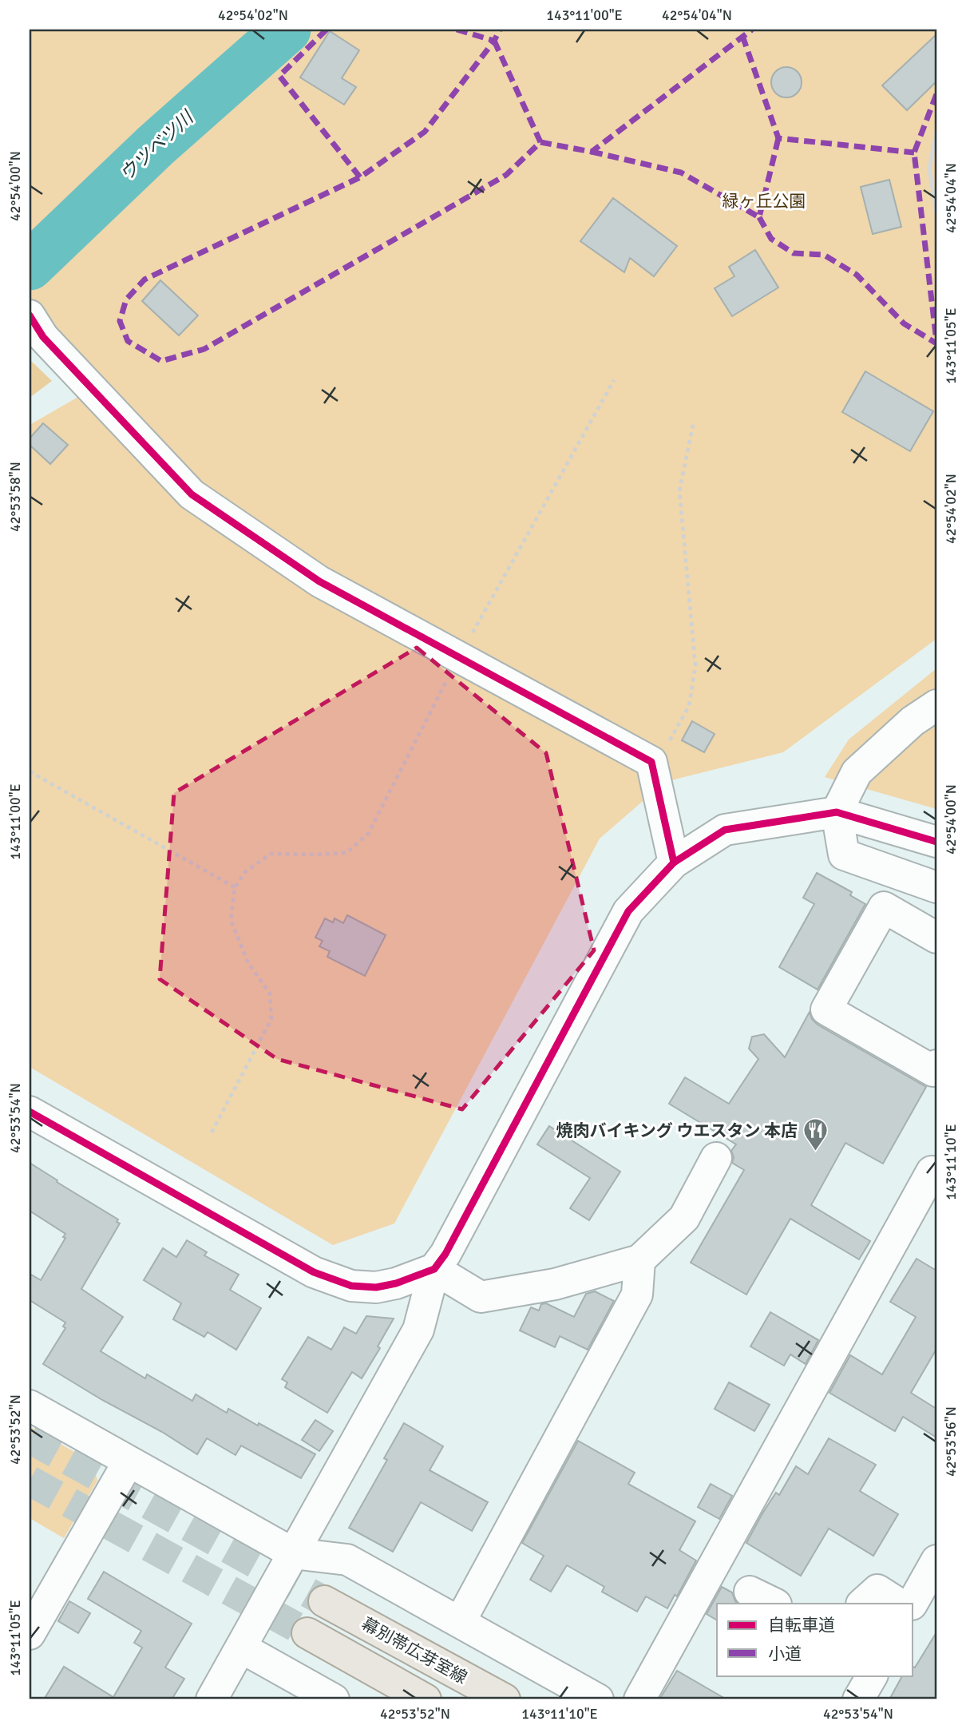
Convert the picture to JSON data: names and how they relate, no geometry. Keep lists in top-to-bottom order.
{
  "streets": {
    "main road": ["幕別帯広芽室線"]
  },
  "water": ["ウツベツ川"],
  "parks": ["緑ヶ丘公園"],
  "places": {
    "restaurant": ["焼肉バイキング ウエスタン 本店"]
  },
  "legend": ["自転車道", "小道"],
  "coordinates": [
    "42°54'02\"N",
    "143°11'00\"E",
    "42°54'04\"N",
    "42°54'00\"N",
    "143°11'05\"E",
    "42°53'58\"N",
    "42°53'54\"N",
    "143°11'10\"E",
    "42°53'52\"N",
    "42°53'56\"N"
  ]
}
